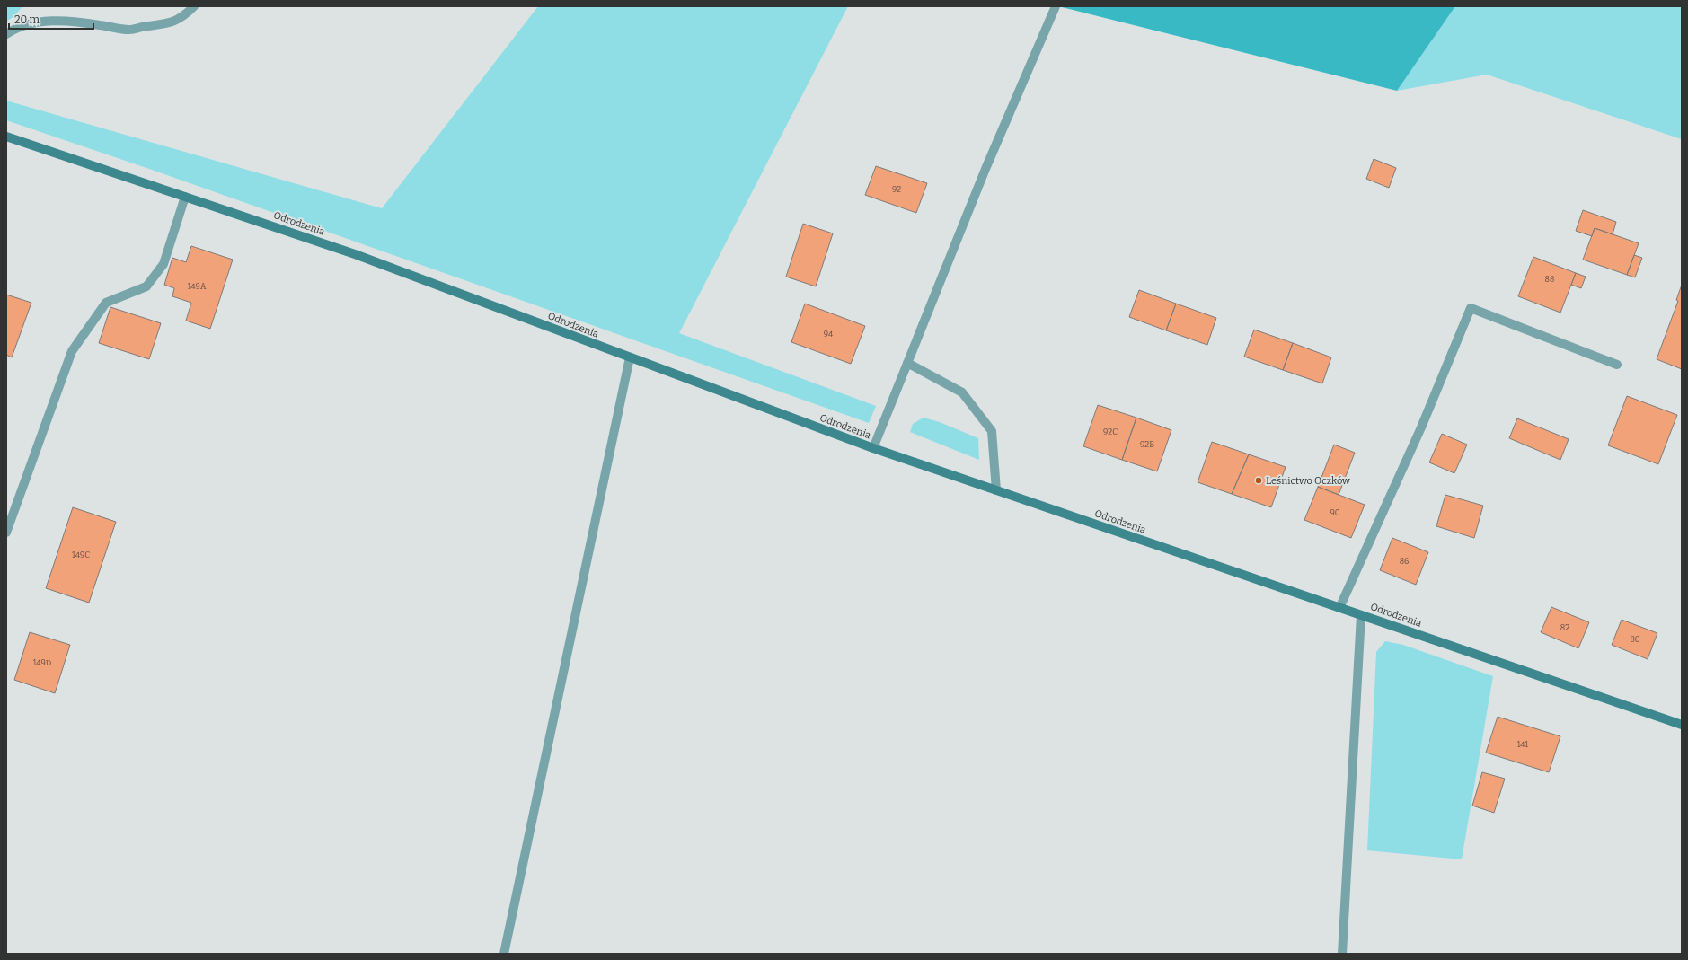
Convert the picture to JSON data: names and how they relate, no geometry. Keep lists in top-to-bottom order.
{
  "streets": {
    "street": ["Odrodzenia"]
  },
  "places": ["Leśnictwo Oczków"],
  "house_numbers": [
    "92",
    "88",
    "149A",
    "94",
    "92C",
    "92B",
    "90",
    "149C",
    "86",
    "82",
    "80",
    "149D",
    "141"
  ],
  "scale_bar": "20 m"
}
